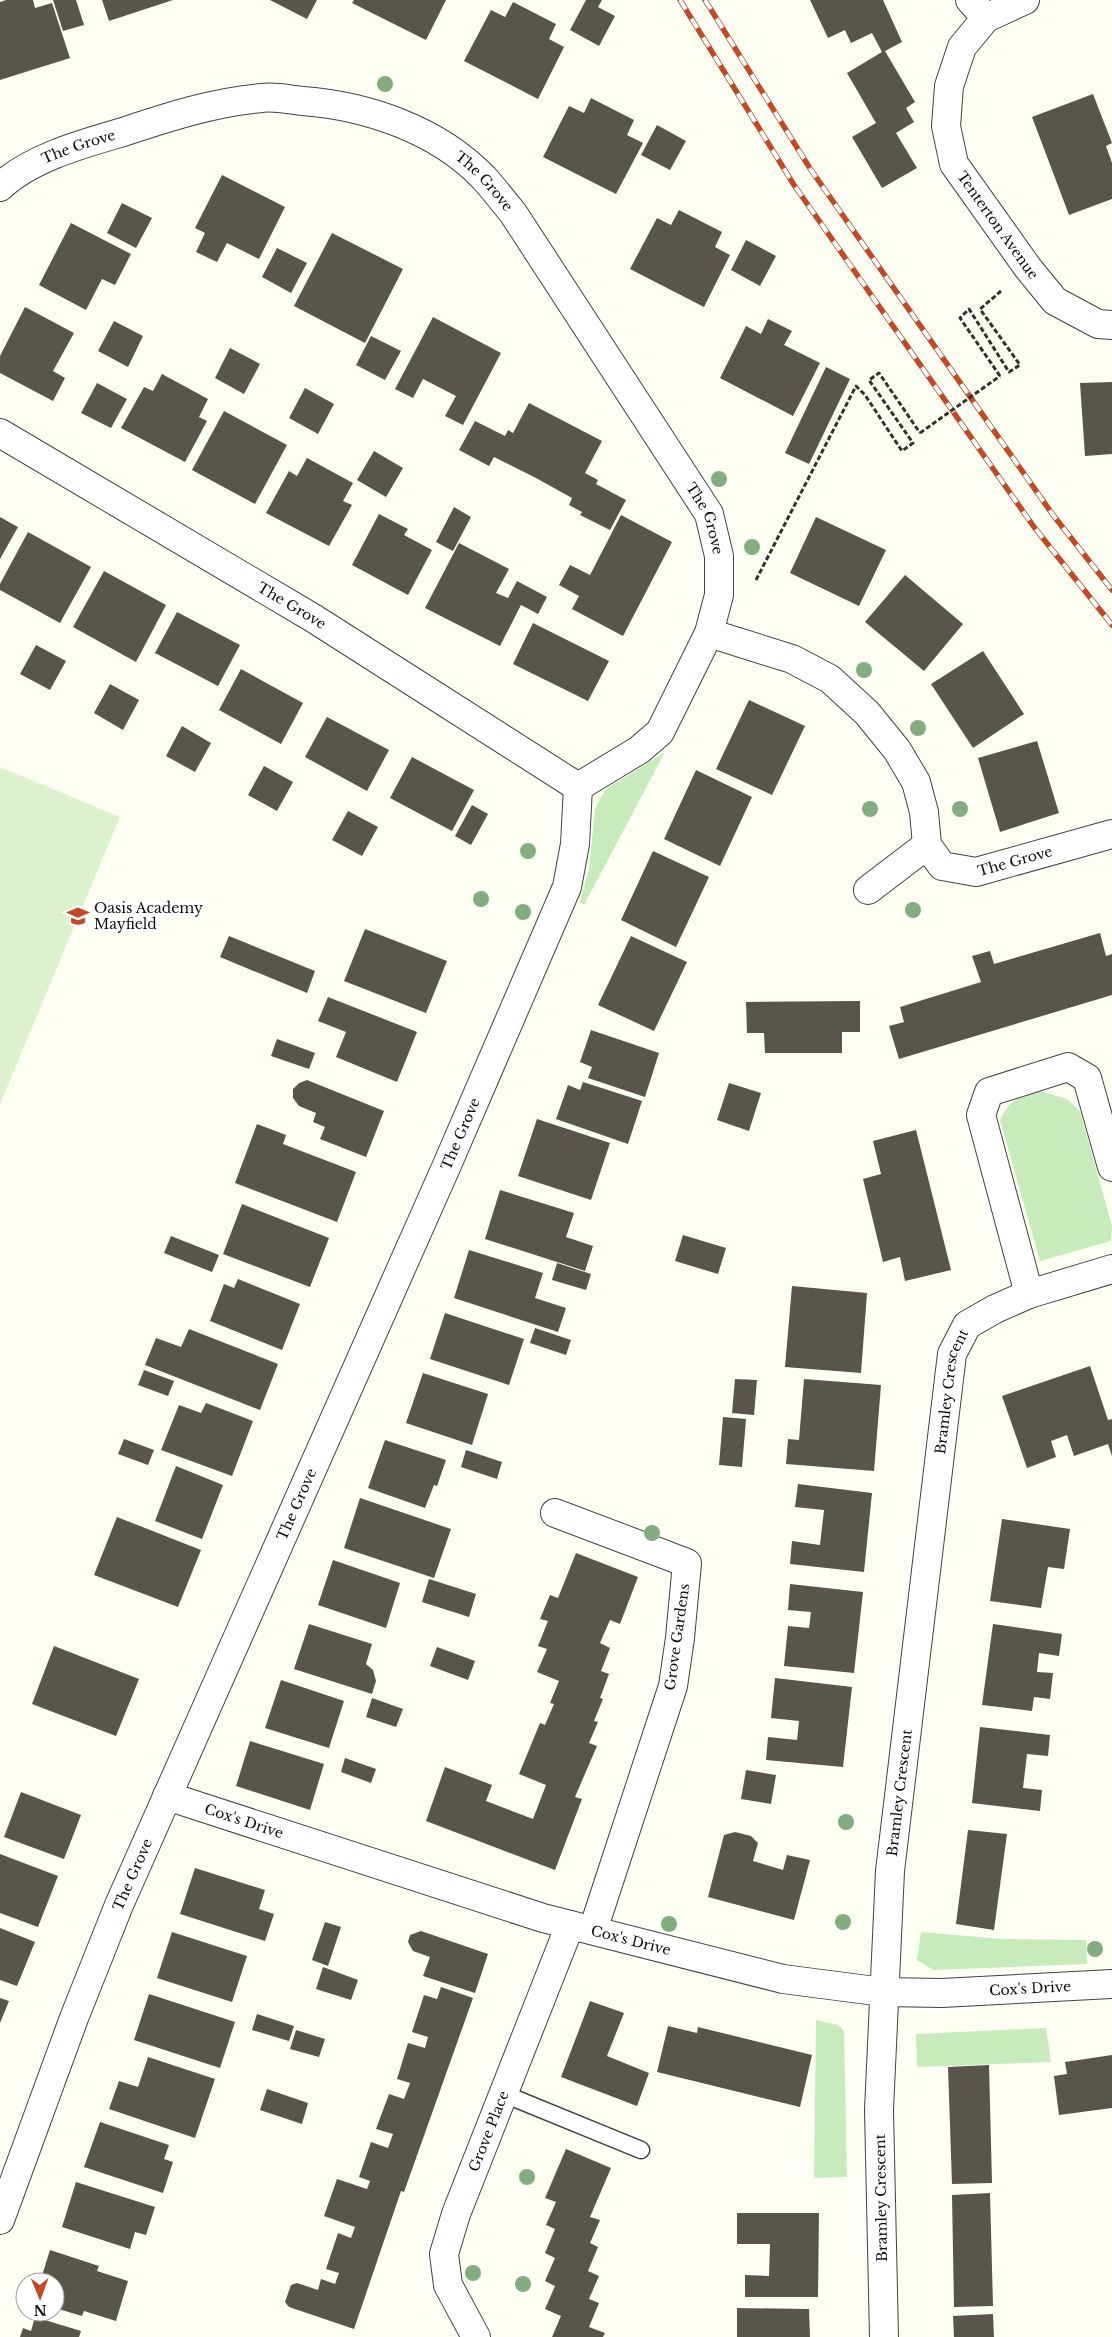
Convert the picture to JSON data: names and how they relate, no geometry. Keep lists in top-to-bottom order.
{
  "streets": {
    "street": [
      "The Grove",
      "Tenterton Avenue",
      "Bramley Crescent",
      "Grove Gardens",
      "Cox's Drive",
      "Grove Place"
    ]
  },
  "crossings": [
    ["The Grove", "Cox's Drive"],
    ["Bramley Crescent", "Cox's Drive"],
    ["Grove Gardens", "Cox's Drive"],
    ["Grove Gardens", "Grove Place"],
    ["Cox's Drive", "Grove Place"]
  ],
  "places": {
    "school or university": ["Oasis Academy Mayfield"]
  },
  "north": "bottom"
}
